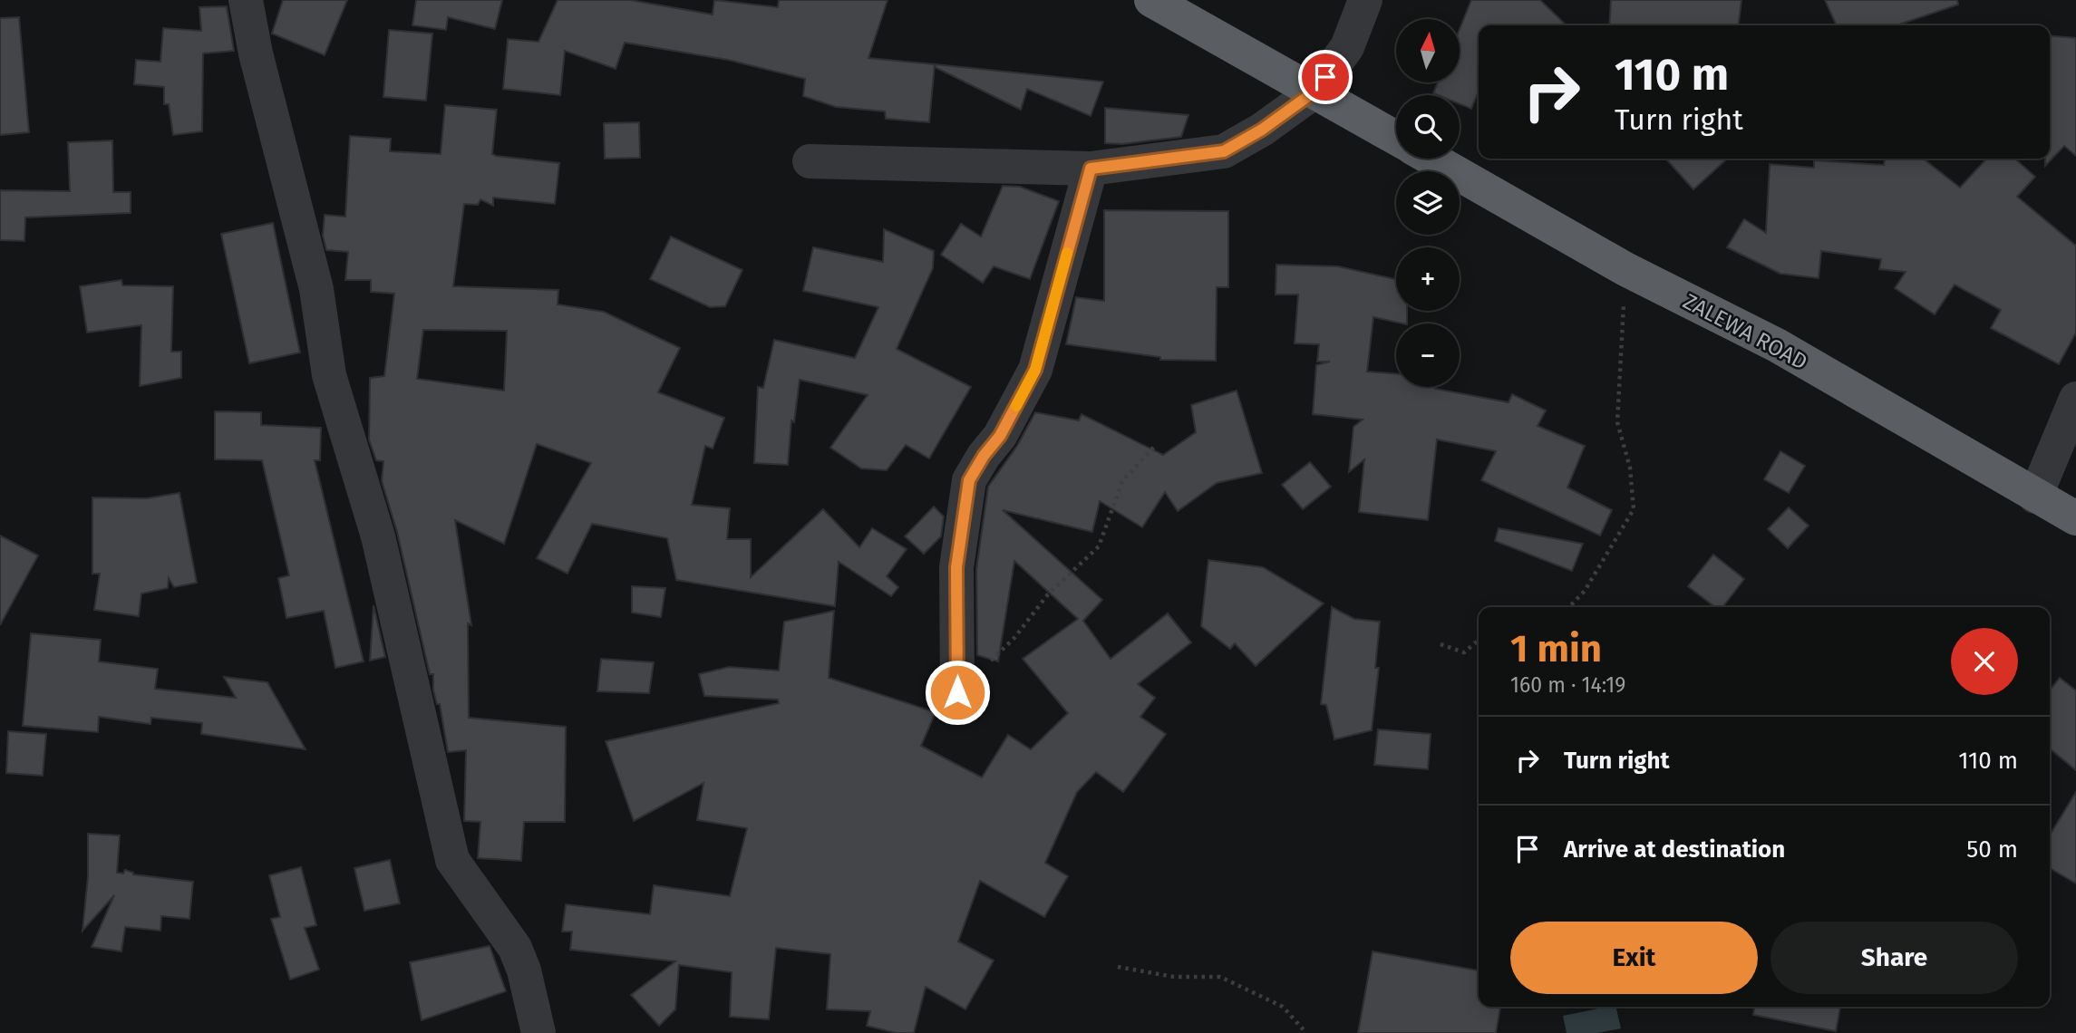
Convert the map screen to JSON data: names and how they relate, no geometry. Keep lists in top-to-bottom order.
{
  "streets": {
    "highway": ["ZALEWA ROAD"]
  },
  "north": "top",
  "page": {
    "map_buttons": ["+", "−"],
    "turn": ["110 m", "Turn right"],
    "heading": ["1 min", "160 m · 14:19"],
    "list": [
      {
        "name": "Turn right",
        "value": "110 m"
      },
      {
        "name": "Arrive at destination",
        "value": "50 m"
      }
    ],
    "buttons": ["Exit", "Share"]
  }
}
